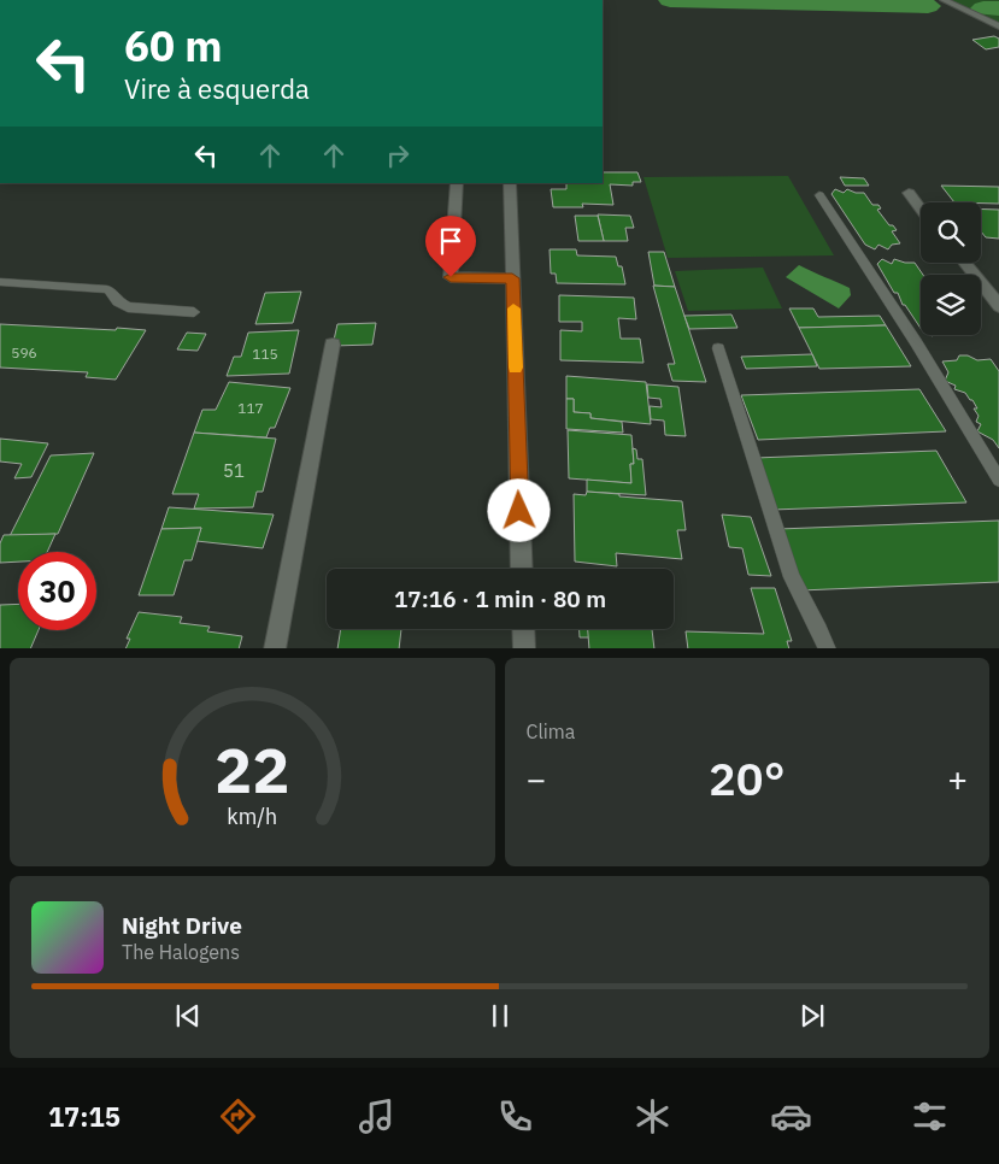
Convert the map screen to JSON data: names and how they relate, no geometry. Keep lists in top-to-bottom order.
{
  "house_numbers": [
    "596",
    "115",
    "117",
    "51"
  ],
  "page": {
    "turn": ["60 m", "Vire à esquerda"],
    "limit": "30",
    "trip": "17:16 · 1 min · 80 m",
    "tile": "Clima",
    "heat": ["−", "20°", "+"],
    "song": ["Night Drive", "The Halogens"],
    "tabs": "17:15",
    "gauge": ["22", "km/h"]
  }
}
